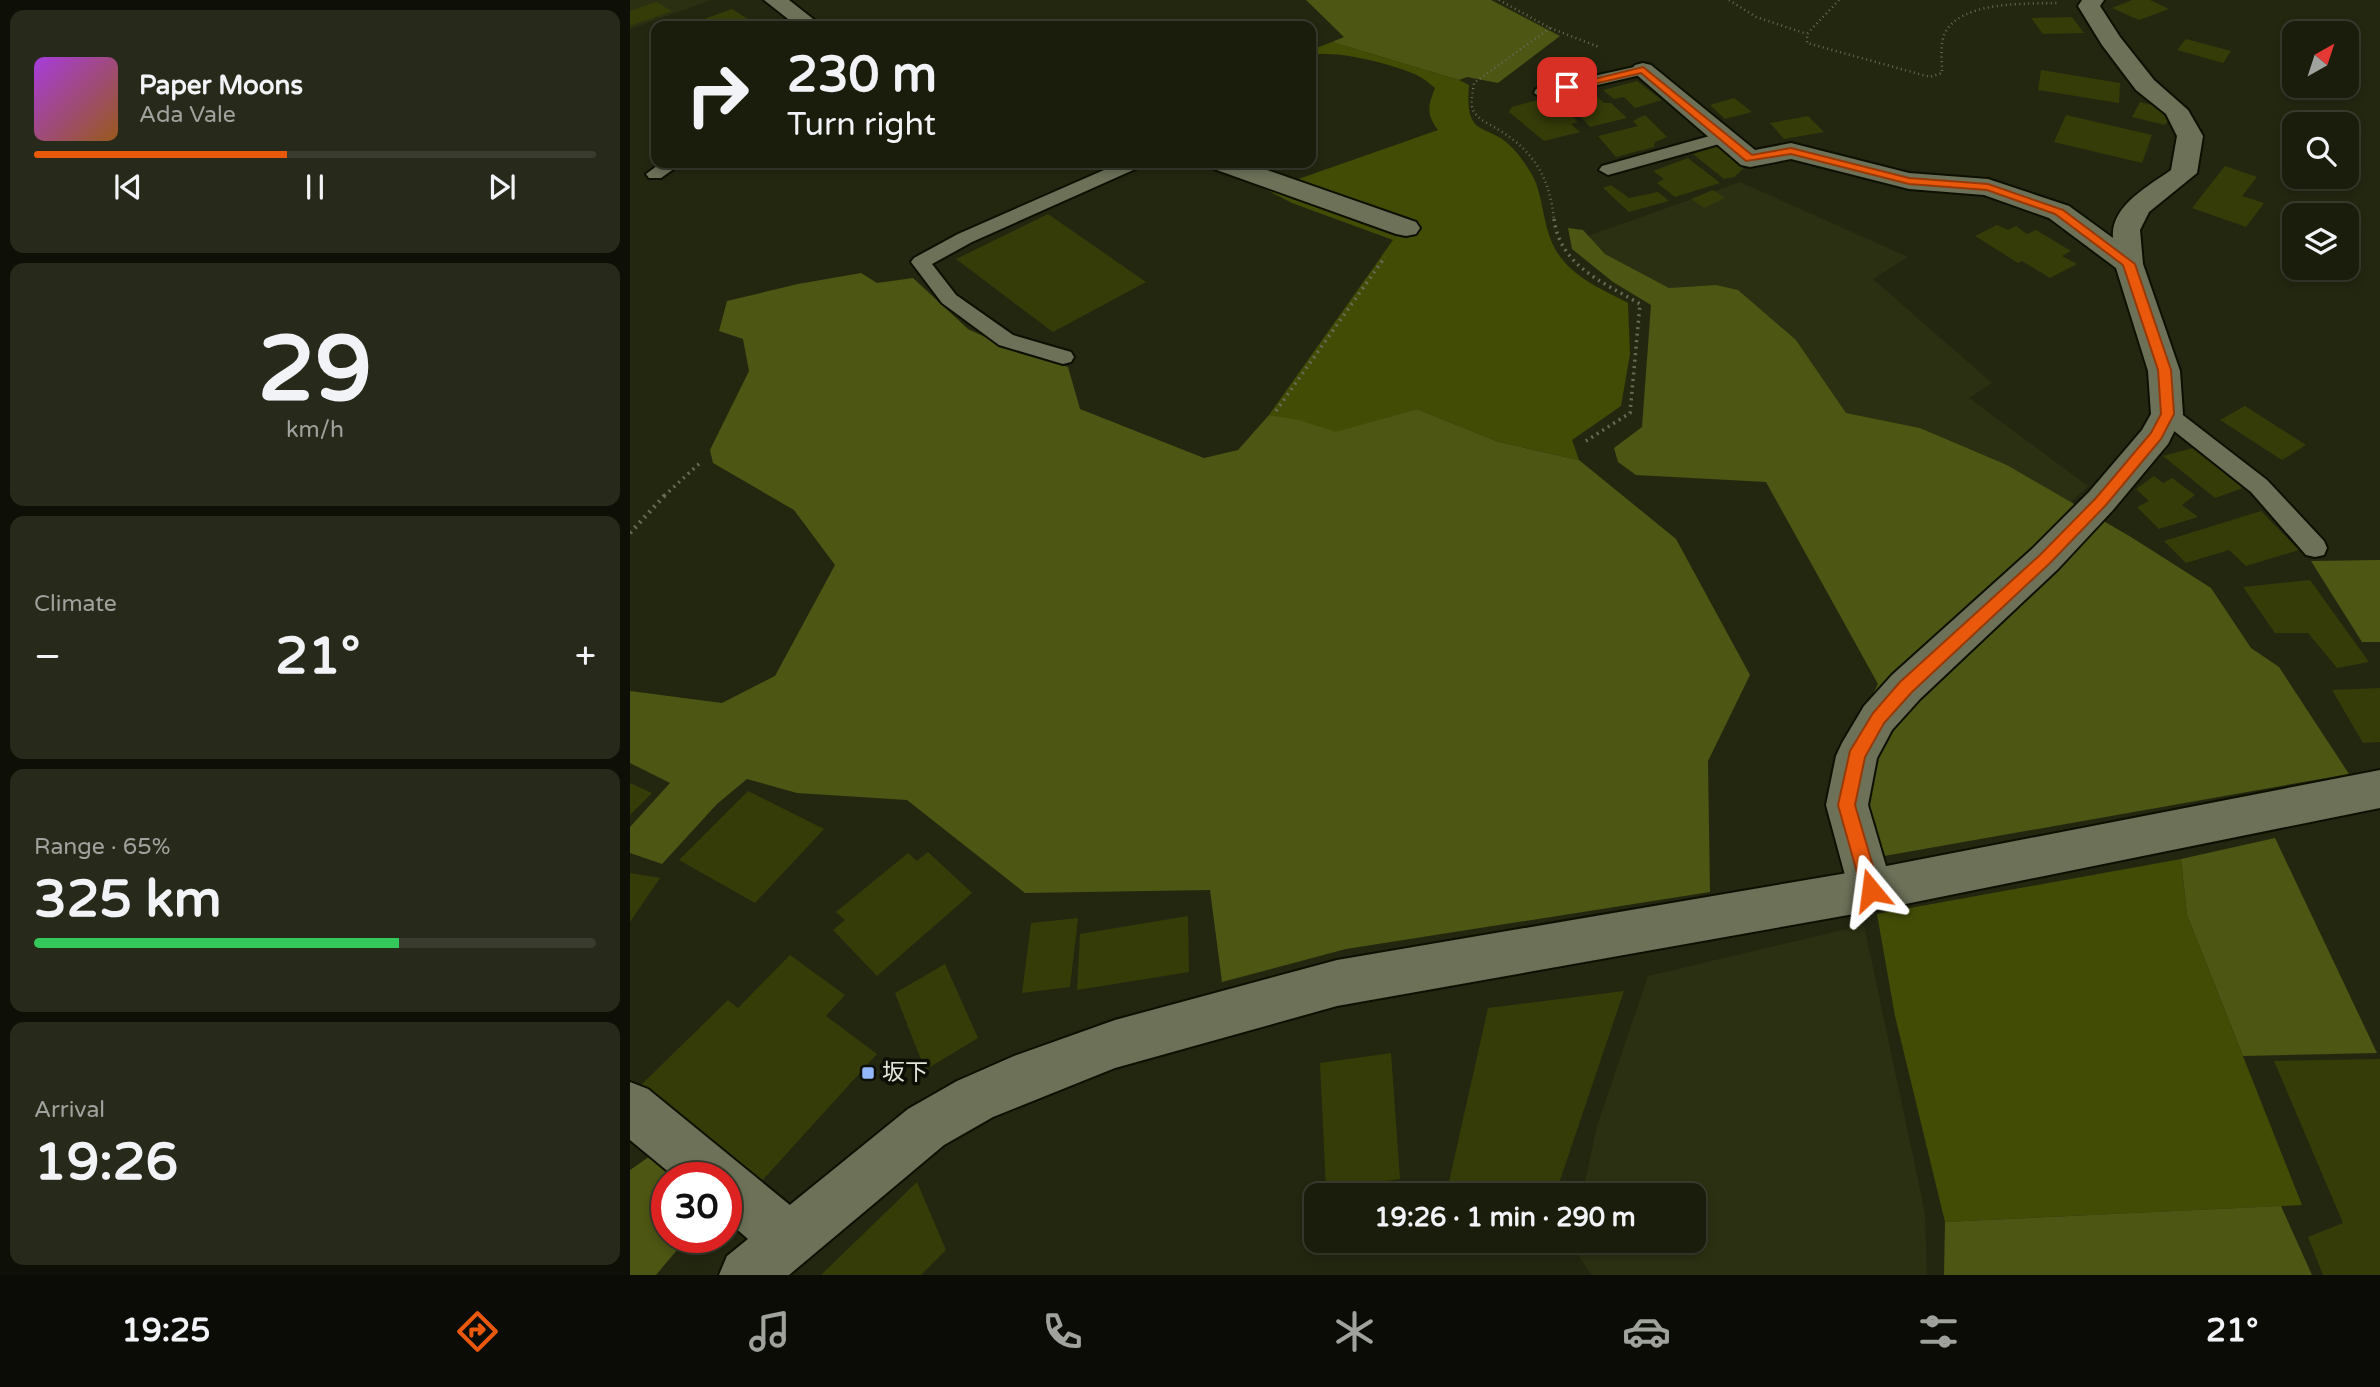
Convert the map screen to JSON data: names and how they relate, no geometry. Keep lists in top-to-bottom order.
{
  "places": {
    "transit": ["坂下"]
  },
  "north": "top right",
  "page": {
    "turn": ["230 m", "Turn right"],
    "song": ["Paper Moons", "Ada Vale"],
    "tile": [
      ["29", "km/h"],
      "Climate",
      ["Range · 65%", "325 km"],
      ["Arrival", "19:26"]
    ],
    "heat": ["−", "21°", "+"],
    "limit": "30",
    "trip": "19:26 · 1 min · 290 m",
    "tabs": ["19:25", "21°"]
  }
}
